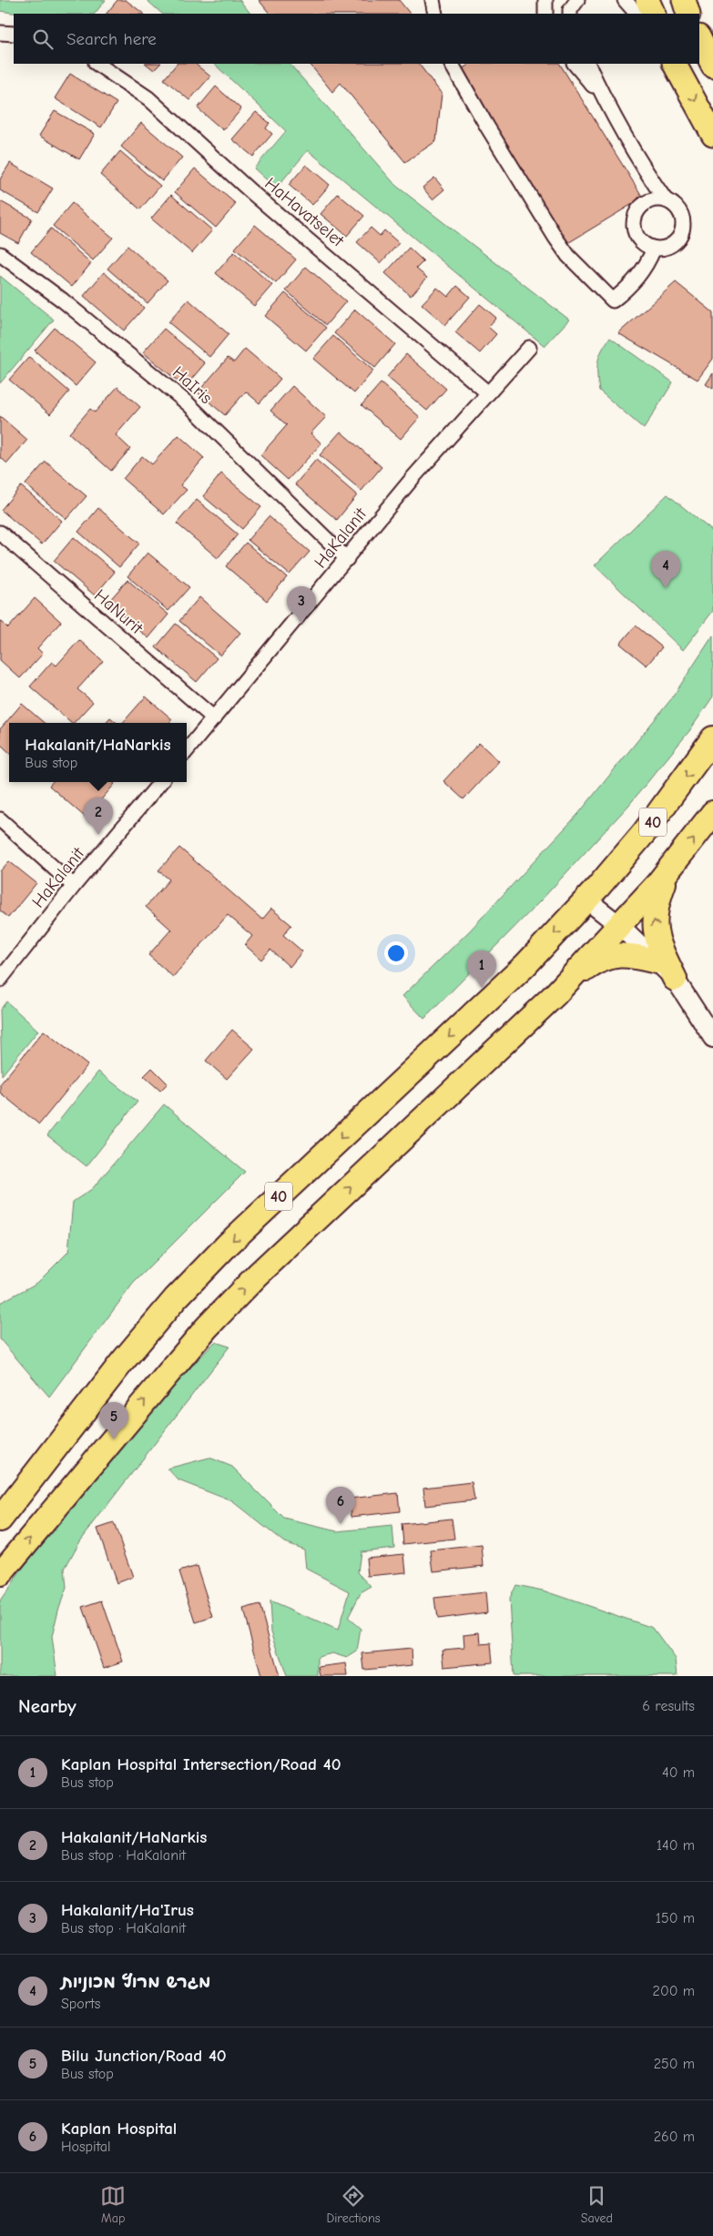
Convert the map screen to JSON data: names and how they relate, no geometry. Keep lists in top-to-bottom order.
{
  "streets": {
    "highway": ["40"],
    "street": [
      "HaHavatselet",
      "HaIris",
      "HaKalanit",
      "HaNurit"
    ]
  },
  "crossings": [
    ["HaHavatselet", "HaKalanit"],
    ["HaIris", "HaKalanit"],
    ["HaKalanit", "HaNurit"]
  ],
  "page": {
    "search": "Search here",
    "pins": [
      "4",
      "3",
      "2",
      "1",
      "5",
      "6"
    ],
    "popup": ["Hakalanit/HaNarkis", "Bus stop"],
    "heading": ["Nearby", "6 results"],
    "list": [
      {
        "mark": "1",
        "name": "Kaplan Hospital Intersection/Road 40",
        "note": "Bus stop",
        "value": "40 m"
      },
      {
        "mark": "2",
        "name": "Hakalanit/HaNarkis",
        "note": "Bus stop · HaKalanit",
        "value": "140 m"
      },
      {
        "mark": "3",
        "name": "Hakalanit/Ha'Irus",
        "note": "Bus stop · HaKalanit",
        "value": "150 m"
      },
      {
        "mark": "4",
        "name": "מגרש מרוץ מכוניות",
        "note": "Sports",
        "value": "200 m"
      },
      {
        "mark": "5",
        "name": "Bilu Junction/Road 40",
        "note": "Bus stop",
        "value": "250 m"
      },
      {
        "mark": "6",
        "name": "Kaplan Hospital",
        "note": "Hospital",
        "value": "260 m"
      }
    ],
    "nav": ["Map", "Directions", "Saved"]
  }
}
